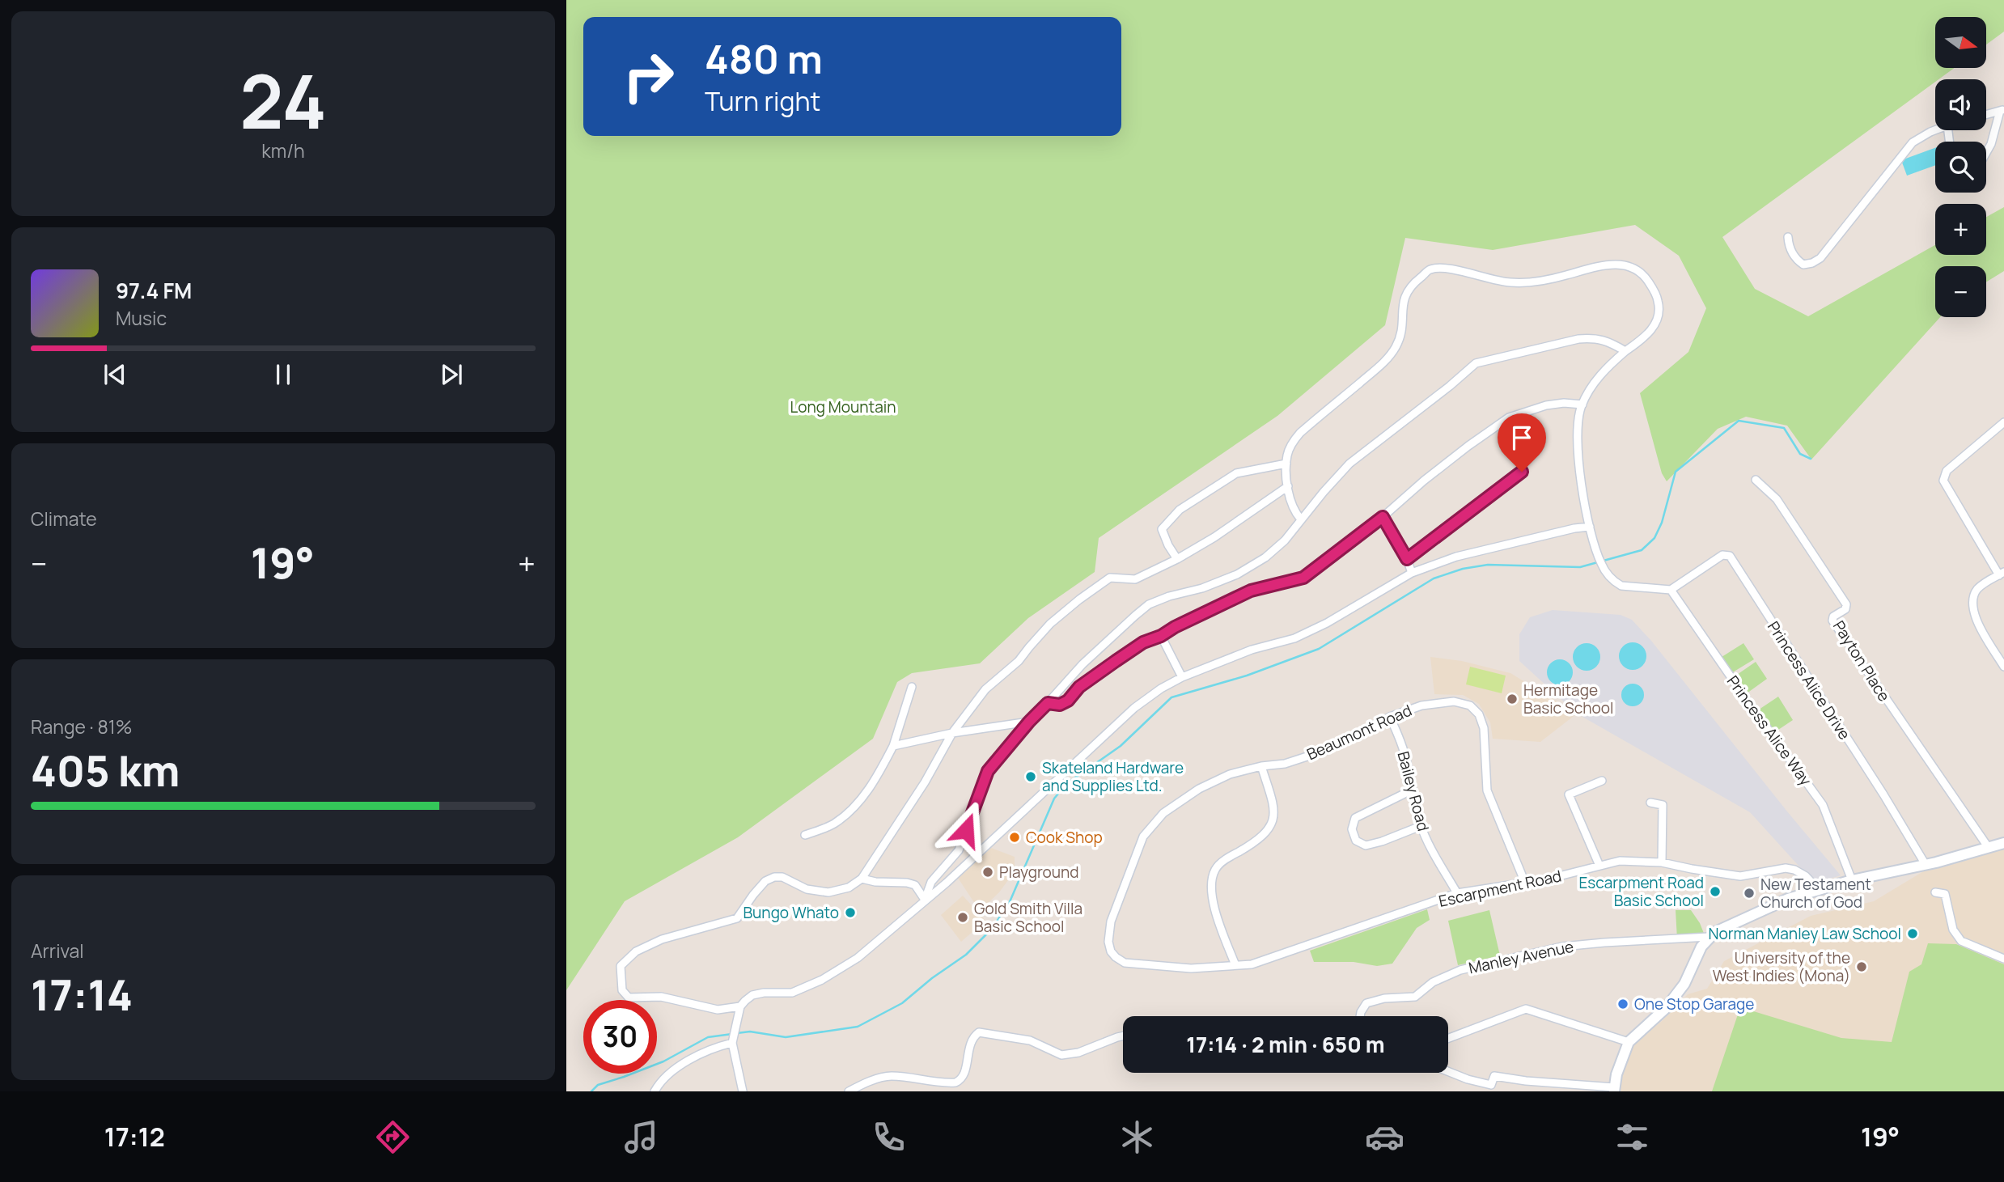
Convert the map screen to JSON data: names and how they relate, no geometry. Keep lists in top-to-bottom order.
{
  "streets": {
    "street": [
      "Payton Place",
      "Princess Alice Drive",
      "Princess Alice Way",
      "Beaumont Road",
      "Bailey Road",
      "Escarpment Road",
      "Manley Avenue"
    ]
  },
  "crossings": [
    ["Princess Alice Drive", "Princess Alice Way"],
    ["Beaumont Road", "Bailey Road"],
    ["Beaumont Road", "Escarpment Road"],
    ["Bailey Road", "Escarpment Road"]
  ],
  "parks": ["Long Mountain"],
  "places": [
    "Hermitage Basic School",
    "Skateland Hardware and Supplies Ltd.",
    "Cook Shop",
    "Playground",
    "Escarpment Road Basic School",
    "New Testament Church of God",
    "Bungo Whato",
    "Gold Smith Villa Basic School",
    "Norman Manley Law School",
    "University of the West Indies (Mona)",
    "One Stop Garage"
  ],
  "north": "right",
  "page": {
    "tile": [
      ["24", "km/h"],
      "Climate",
      ["Range · 81%", "405 km"],
      ["Arrival", "17:14"]
    ],
    "map_buttons": ["+", "−"],
    "turn": ["480 m", "Turn right"],
    "song": ["97.4 FM", "Music"],
    "heat": ["−", "19°", "+"],
    "limit": "30",
    "trip": "17:14 · 2 min · 650 m",
    "tabs": ["17:12", "19°"]
  }
}
